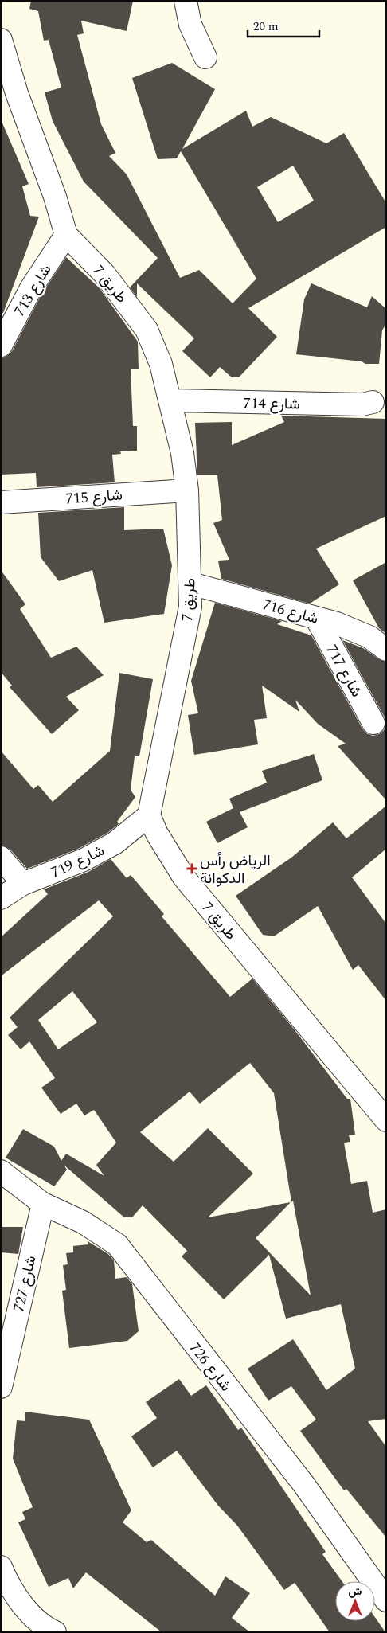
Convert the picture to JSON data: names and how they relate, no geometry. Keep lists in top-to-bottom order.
{
  "streets": {
    "street": [
      "7 طريق",
      "شارع 713",
      "شارع 714",
      "شارع 715",
      "شارع 716",
      "شارع 717",
      "شارع 719",
      "شارع 727",
      "شارع 726"
    ]
  },
  "crossings": [
    ["7 طريق", "شارع 713"],
    ["7 طريق", "شارع 714"],
    ["7 طريق", "شارع 715"],
    ["7 طريق", "شارع 716"],
    ["7 طريق", "شارع 719"],
    ["شارع 716", "شارع 717"],
    ["شارع 727", "شارع 726"]
  ],
  "places": {
    "health": ["الرياض رأس الدكوانة"]
  },
  "scale_bar": "20 m",
  "north": "top"
}
